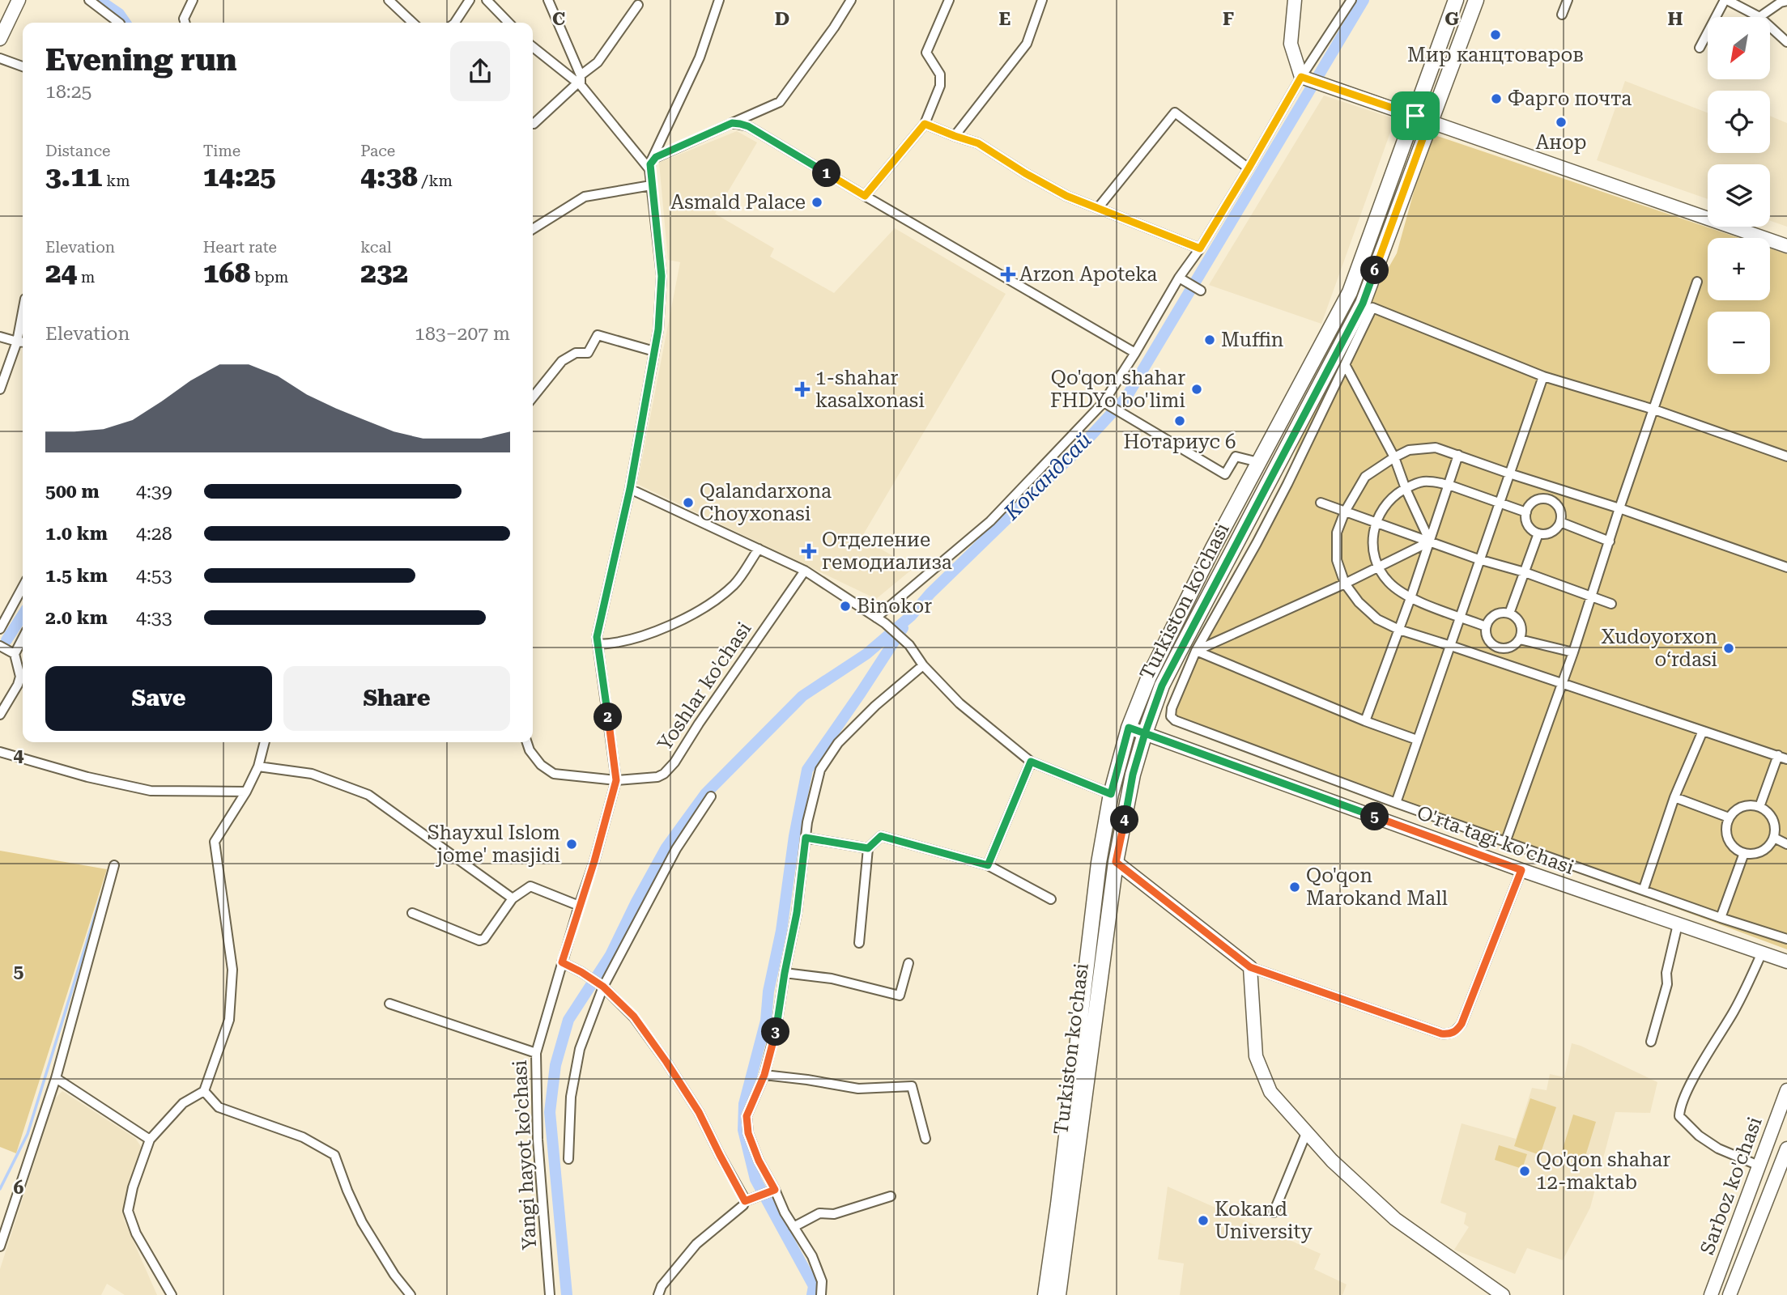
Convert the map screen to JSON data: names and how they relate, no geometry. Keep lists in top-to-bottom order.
{
  "streets": {
    "main road": ["Turkiston ko'chasi", "O'rta tagi ko'chasi", "Sarboz ko'chasi"],
    "street": ["Yoshlar ko'chasi", "Yangi hayot ko'chasi"]
  },
  "crossings": [
    ["Turkiston ko'chasi", "O'rta tagi ko'chasi"],
    ["Yoshlar ko'chasi", "Yangi hayot ko'chasi"]
  ],
  "water": ["Кокандсай"],
  "places": {
    "other": [
      "Мир канцтоваров",
      "Фарго почта",
      "Анор",
      "Asmald Palace",
      "Muffin",
      "Qo'qon shahar FHDYo bo'limi",
      "Нотариус 6",
      "Qalandarxona Choyxonasi",
      "Binokor",
      "Xudoyorxon oʻrdasi",
      "Shayxul Islom jome' masjidi",
      "Qo'qon Marokand Mall",
      "Qo'qon shahar 12-maktab",
      "Kokand University"
    ],
    "health": ["Arzon Apoteka", "1-shahar kasalxonasi", "Отделение гемодиализа"]
  },
  "north": "bottom left",
  "page": {
    "map_buttons": ["+", "−"],
    "heading": ["Evening run", "18:25"],
    "stats": [
      ["Distance", "3.11 km"],
      ["Time", "14:25"],
      ["Pace", "4:38 /km"],
      ["Elevation", "24 m"],
      ["Heart rate", "168 bpm"],
      ["kcal", "232"]
    ],
    "pins": [
      "1",
      "6",
      "2",
      "5",
      "4",
      "3"
    ],
    "chart": ["Elevation", "183–207 m"],
    "list": [
      {
        "name": "500 m",
        "note": "4:39"
      },
      {
        "name": "1.0 km",
        "note": "4:28"
      },
      {
        "name": "1.5 km",
        "note": "4:53"
      },
      {
        "name": "2.0 km",
        "note": "4:33"
      }
    ],
    "buttons": ["Save", "Share"]
  },
  "grid": {
    "columns": [
      "C",
      "D",
      "E",
      "F",
      "G",
      "H"
    ],
    "rows": ["4", "5", "6"]
  }
}
